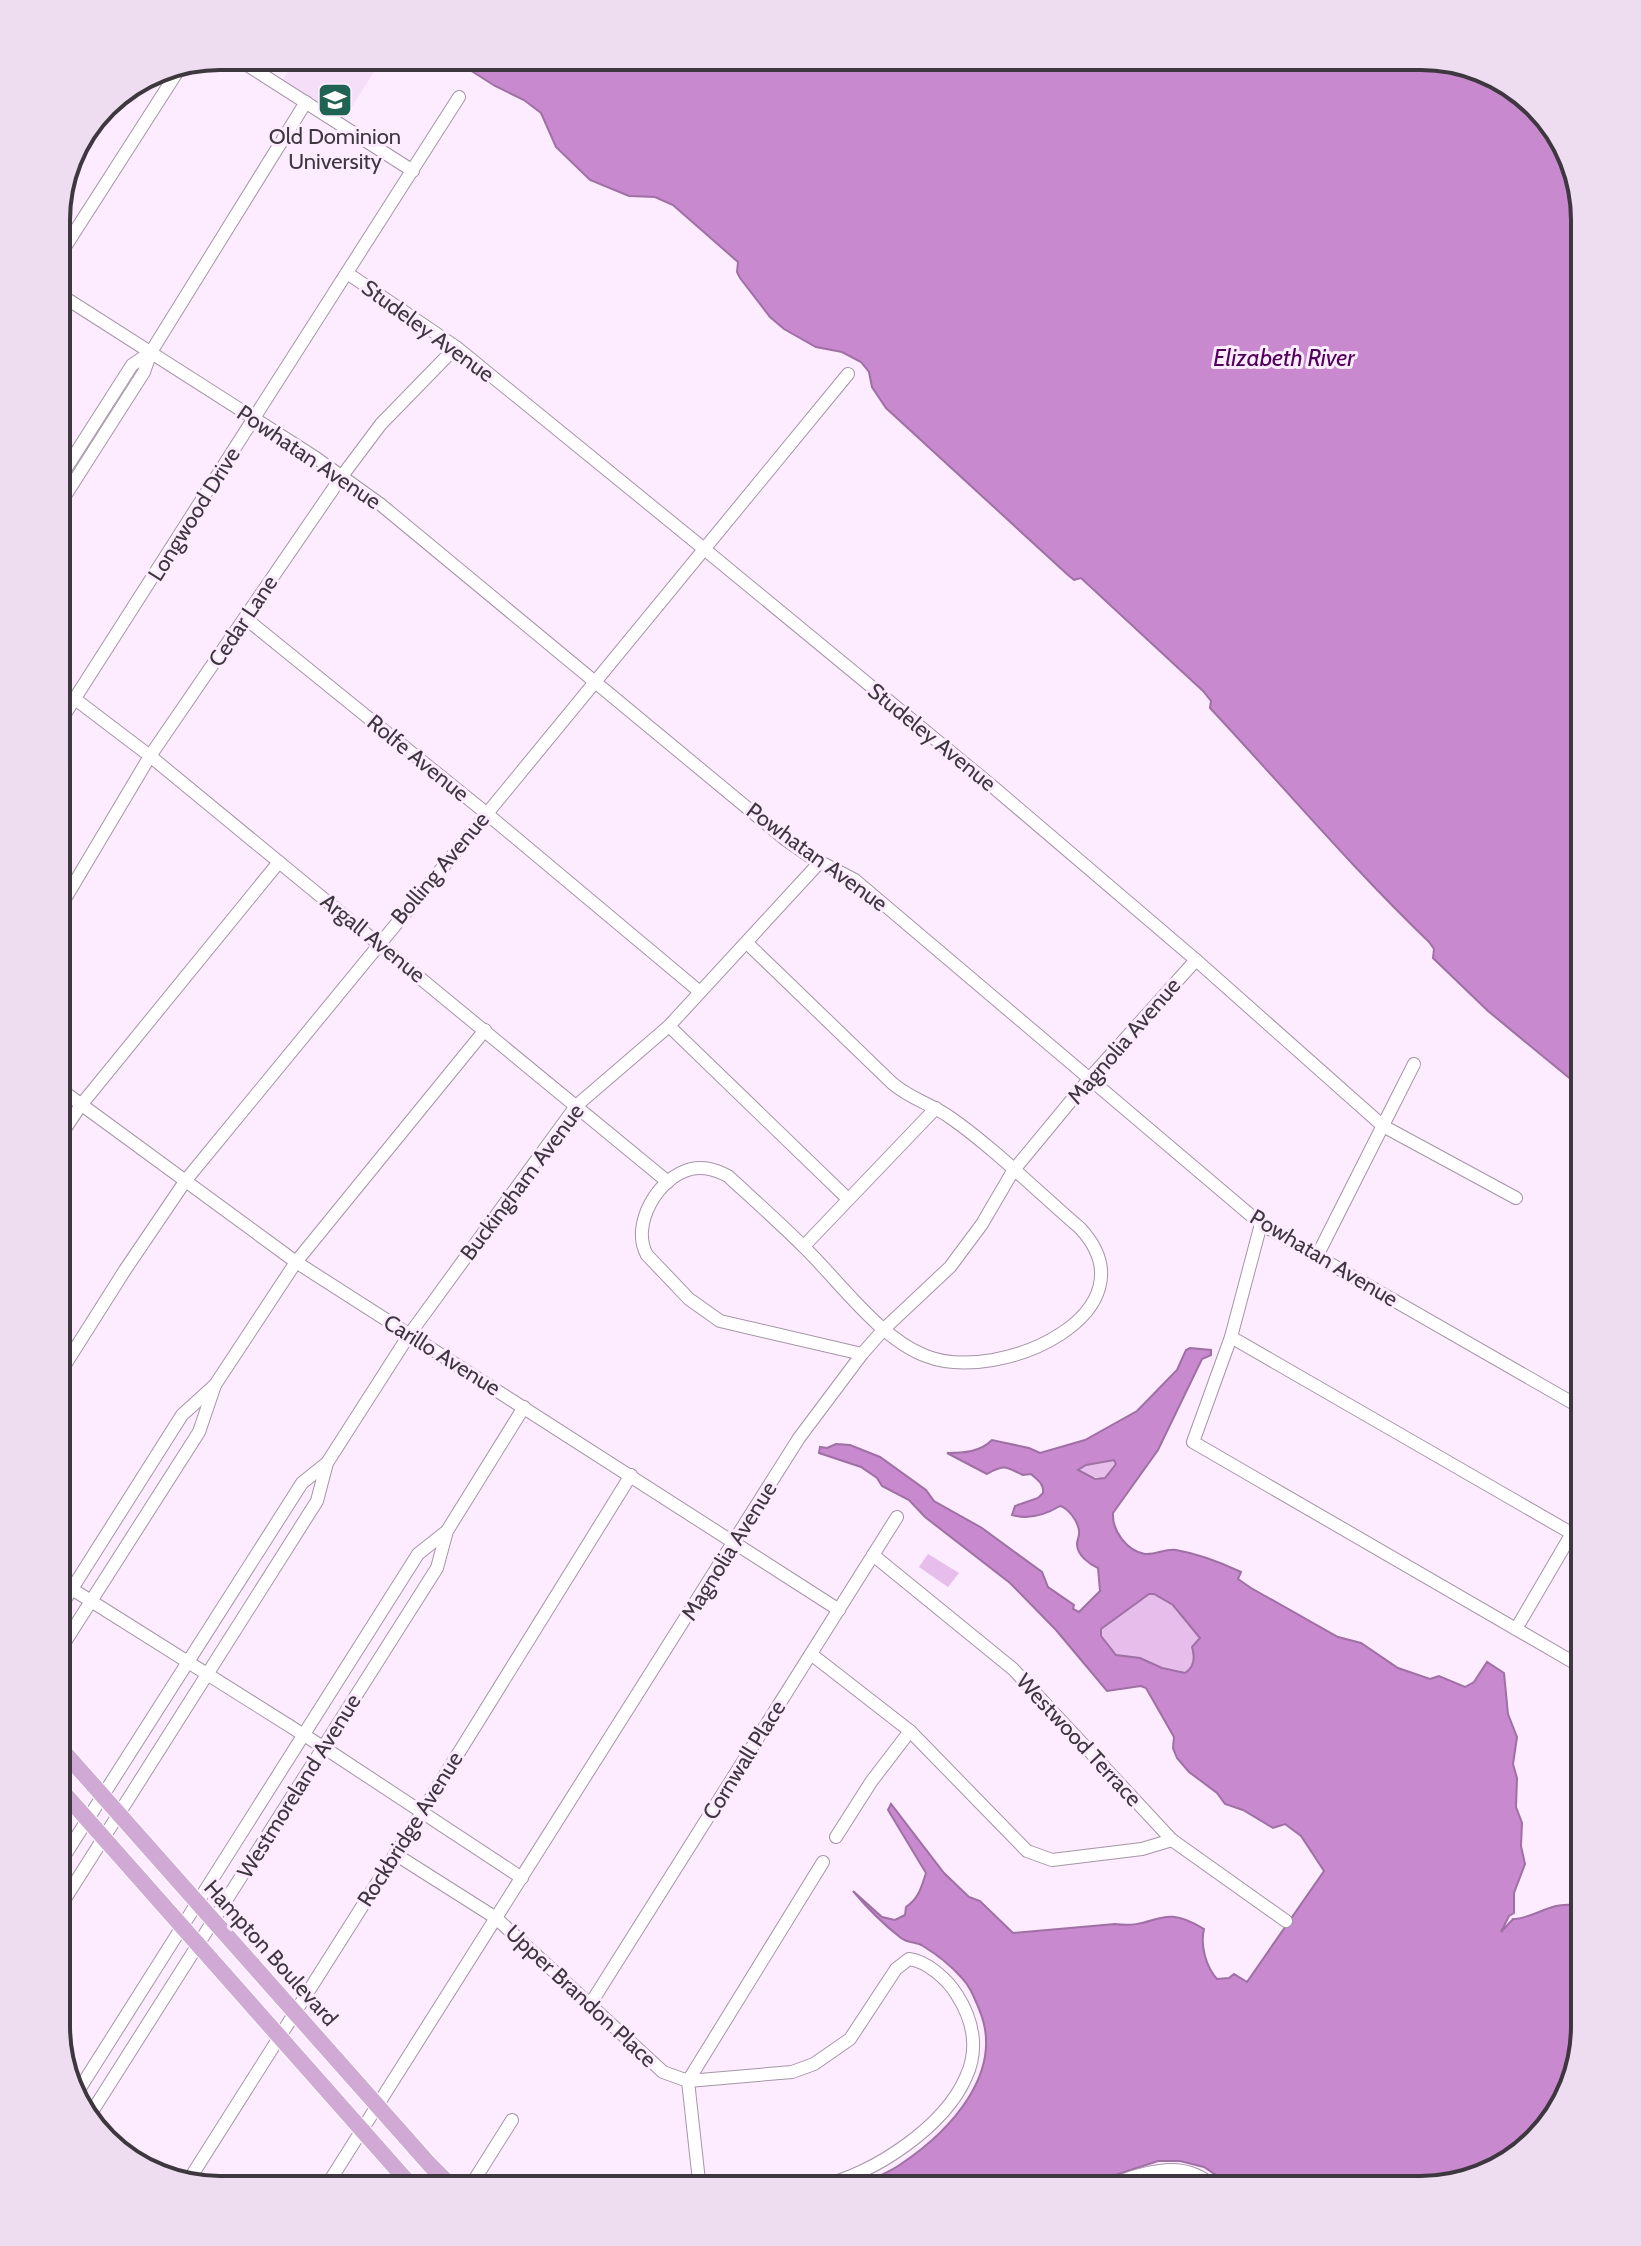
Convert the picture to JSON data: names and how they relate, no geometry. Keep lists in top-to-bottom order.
{
  "streets": {
    "main road": ["Hampton Boulevard"],
    "street": [
      "Studeley Avenue",
      "Powhatan Avenue",
      "Longwood Drive",
      "Cedar Lane",
      "Rolfe Avenue",
      "Bolling Avenue",
      "Argall Avenue",
      "Magnolia Avenue",
      "Buckingham Avenue",
      "Carillo Avenue",
      "Westwood Terrace",
      "Cornwall Place",
      "Westmoreland Avenue",
      "Rockbridge Avenue",
      "Upper Brandon Place"
    ]
  },
  "crossings": [
    ["Studeley Avenue", "Longwood Drive"],
    ["Studeley Avenue", "Cedar Lane"],
    ["Studeley Avenue", "Bolling Avenue"],
    ["Studeley Avenue", "Magnolia Avenue"],
    ["Powhatan Avenue", "Longwood Drive"],
    ["Powhatan Avenue", "Cedar Lane"],
    ["Powhatan Avenue", "Bolling Avenue"],
    ["Powhatan Avenue", "Magnolia Avenue"],
    ["Powhatan Avenue", "Buckingham Avenue"],
    ["Longwood Drive", "Argall Avenue"],
    ["Cedar Lane", "Rolfe Avenue"],
    ["Cedar Lane", "Argall Avenue"],
    ["Rolfe Avenue", "Bolling Avenue"],
    ["Rolfe Avenue", "Buckingham Avenue"],
    ["Bolling Avenue", "Argall Avenue"],
    ["Bolling Avenue", "Carillo Avenue"],
    ["Argall Avenue", "Buckingham Avenue"],
    ["Magnolia Avenue", "Carillo Avenue"],
    ["Magnolia Avenue", "Hampton Boulevard"],
    ["Magnolia Avenue", "Upper Brandon Place"],
    ["Buckingham Avenue", "Carillo Avenue"],
    ["Buckingham Avenue", "Hampton Boulevard"],
    ["Carillo Avenue", "Cornwall Place"],
    ["Carillo Avenue", "Westmoreland Avenue"],
    ["Carillo Avenue", "Rockbridge Avenue"],
    ["Westwood Terrace", "Cornwall Place"],
    ["Cornwall Place", "Upper Brandon Place"],
    ["Westmoreland Avenue", "Hampton Boulevard"],
    ["Rockbridge Avenue", "Hampton Boulevard"],
    ["Rockbridge Avenue", "Upper Brandon Place"]
  ],
  "water": ["Elizabeth River"],
  "places": {
    "school or university": ["Old Dominion University"]
  }
}
